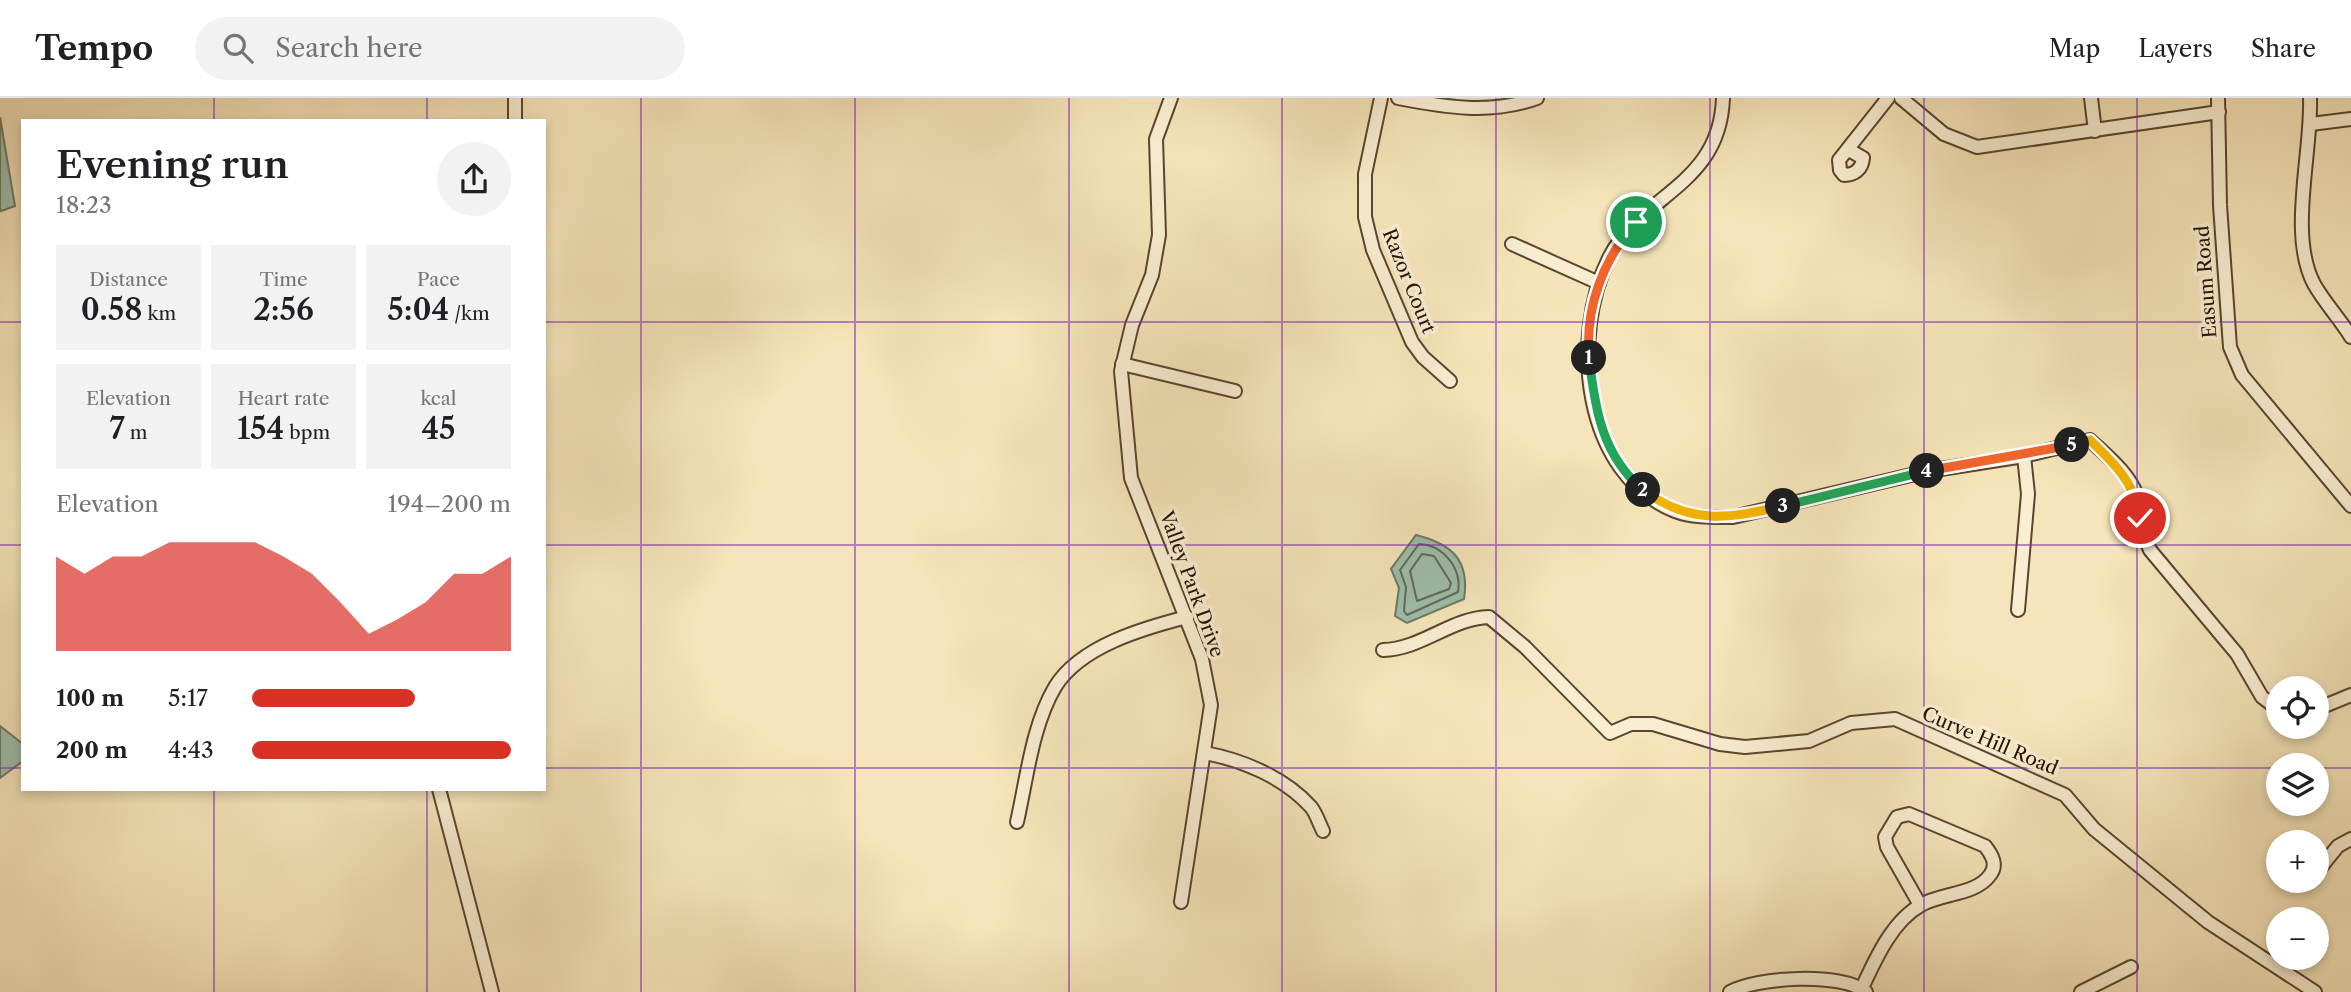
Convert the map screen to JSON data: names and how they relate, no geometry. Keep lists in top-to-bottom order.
{
  "streets": {
    "street": [
      "Razor Court",
      "Easum Road",
      "Valley Park Drive",
      "Curve Hill Road"
    ]
  },
  "page": {
    "header": "Tempo",
    "search": "Search here",
    "nav": ["Map", "Layers", "Share"],
    "heading": ["Evening run", "18:23"],
    "stats": [
      ["Distance", "0.58 km"],
      ["Time", "2:56"],
      ["Pace", "5:04 /km"],
      ["Elevation", "7 m"],
      ["Heart rate", "154 bpm"],
      ["kcal", "45"]
    ],
    "pins": [
      "1",
      "5",
      "4",
      "2",
      "3"
    ],
    "chart": ["Elevation", "194–200 m"],
    "list": [
      {
        "name": "100 m",
        "note": "5:17"
      },
      {
        "name": "200 m",
        "note": "4:43"
      }
    ],
    "map_buttons": ["+", "−"]
  }
}
